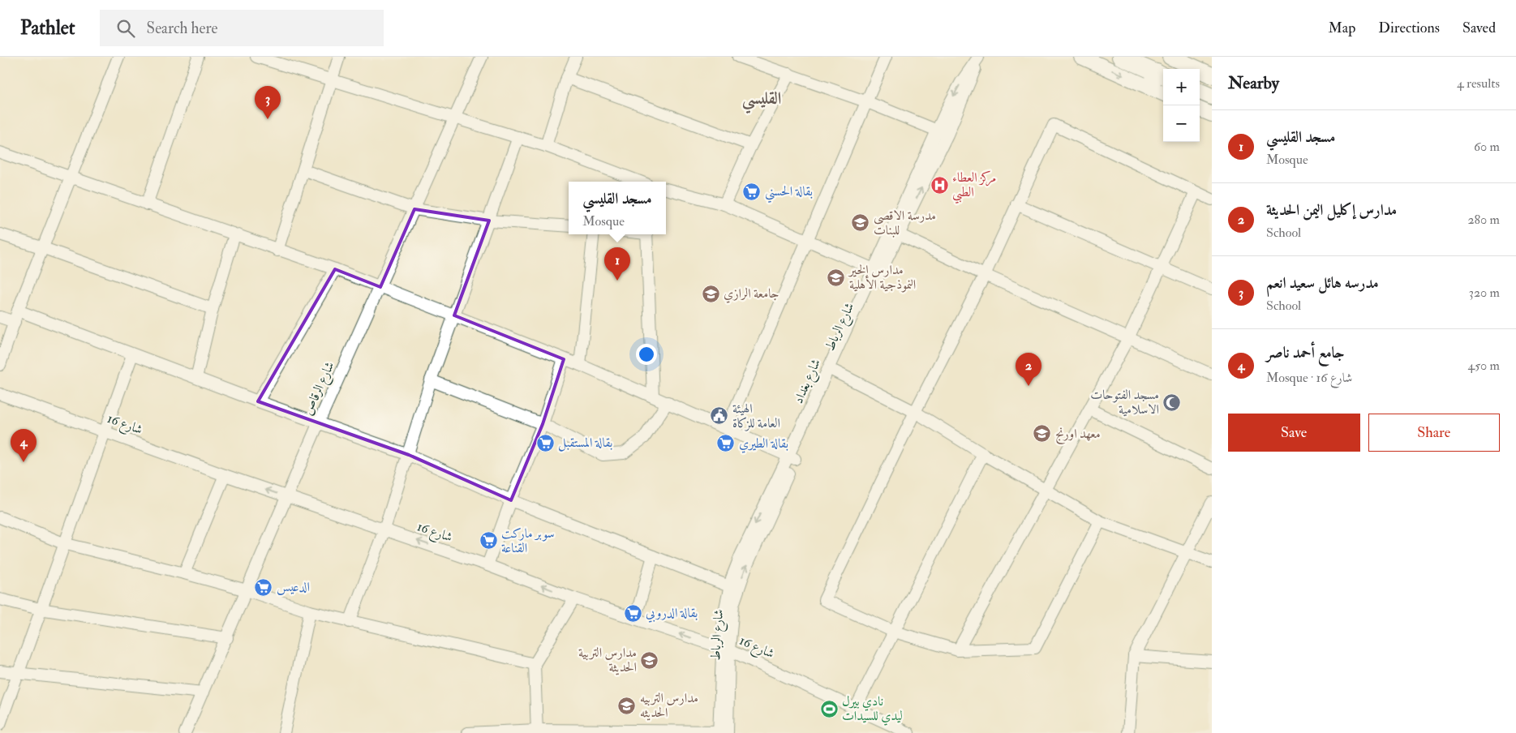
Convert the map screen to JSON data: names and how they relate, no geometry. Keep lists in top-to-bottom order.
{
  "streets": {
    "street": [
      "شارع الرباط",
      "شارع بغداد",
      "شارع الرقاص",
      "شارع 16"
    ]
  },
  "crossings": [
    ["شارع الرباط", "شارع بغداد"],
    ["شارع بغداد", "شارع 16"],
    ["شارع الرقاص", "شارع 16"]
  ],
  "districts": ["القليسي"],
  "places": {
    "hospital": ["مركز العطاء الطبي"],
    "supermarket": [
      "بقالة الحسني",
      "بقالة المستقبل",
      "بقالة الطيري",
      "سوبر ماركت القناعة",
      "الدعيس",
      "بقالة الدروبي"
    ],
    "school or university": [
      "مدرسة الاقصى للبنات",
      "مدارس الخير النموذجية الأهلية",
      "جامعة الرازي",
      "معهد اورنج",
      "مدارس التربية الحديثة",
      "مدارس التربيه الحديثه"
    ],
    "mosque": ["مسجد الفتوحات الاسلامية"],
    "public building": ["الهيئة العامة للزكاة"],
    "sports": ["نادي بيرل ليدي للسيدات"]
  },
  "page": {
    "header": "Pathlet",
    "search": "Search here",
    "nav": ["Map", "Directions", "Saved"],
    "heading": ["Nearby", "4 results"],
    "map_buttons": ["+", "−"],
    "pins": [
      "3",
      "1",
      "2",
      "4"
    ],
    "list": [
      {
        "mark": "1",
        "name": "مسجد القليسي",
        "note": "Mosque",
        "value": "60 m"
      },
      {
        "mark": "2",
        "name": "مدارس إكليل اليمن الحديثة",
        "note": "School",
        "value": "280 m"
      },
      {
        "mark": "3",
        "name": "مدرسه هائل سعيد انعم",
        "note": "School",
        "value": "320 m"
      },
      {
        "mark": "4",
        "name": "جامع أحمد ناصر",
        "note": "Mosque · شارع 16",
        "value": "450 m"
      }
    ],
    "popup": ["مسجد القليسي", "Mosque"],
    "buttons": ["Save", "Share"]
  }
}
